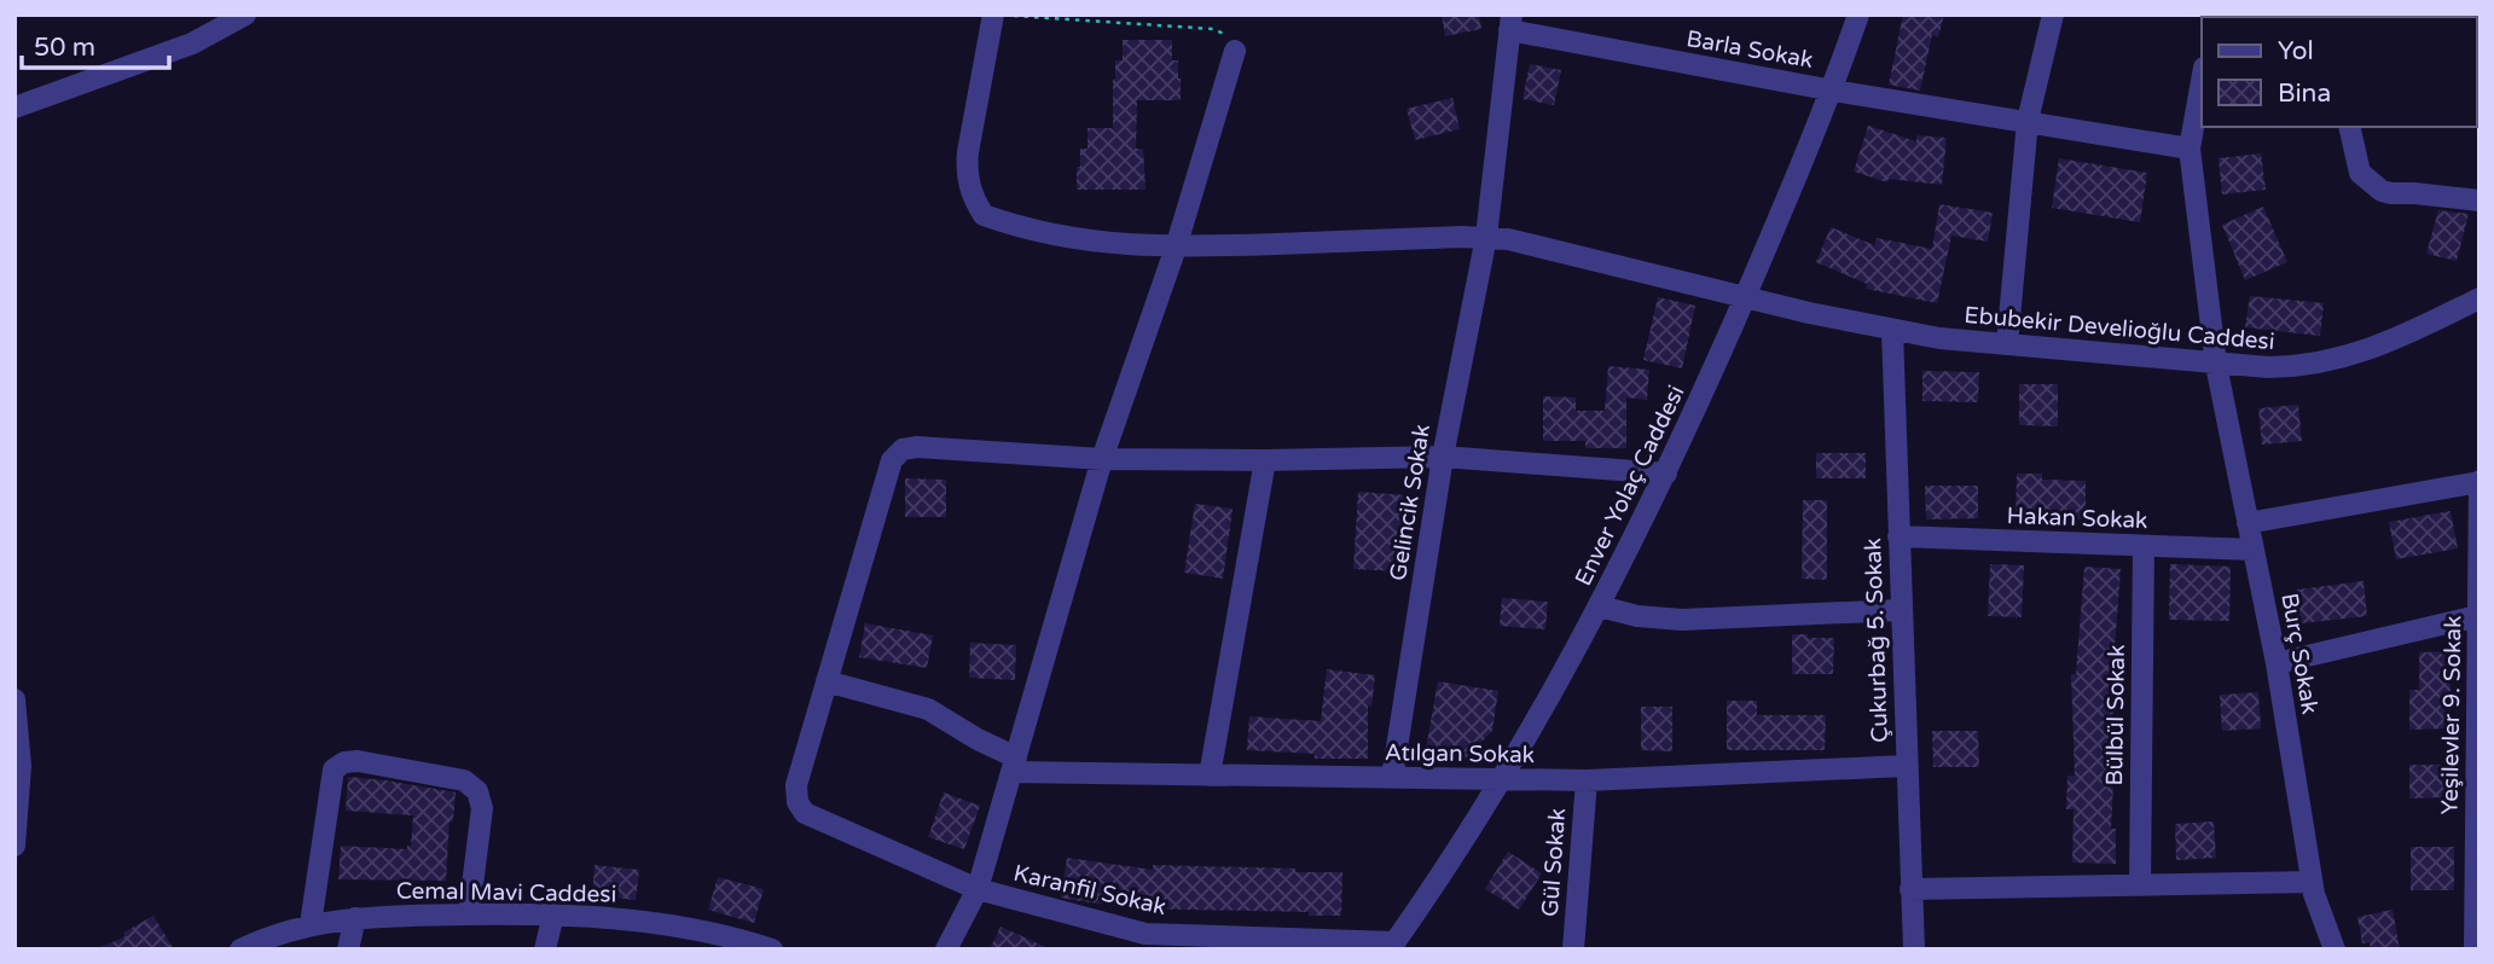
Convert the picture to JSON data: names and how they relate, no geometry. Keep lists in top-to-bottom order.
{
  "streets": {
    "street": [
      "Barla Sokak",
      "Ebubekir Develioğlu Caddesi",
      "Enver Yolaç Caddesi",
      "Gelincik Sokak",
      "Hakan Sokak",
      "Çukurbağ 5. Sokak",
      "Burç Sokak",
      "Bülbül Sokak",
      "Yeşilevler 9. Sokak",
      "Atılgan Sokak",
      "Gül Sokak",
      "Karanfil Sokak",
      "Cemal Mavi Caddesi"
    ]
  },
  "crossings": [
    ["Barla Sokak", "Enver Yolaç Caddesi"],
    ["Barla Sokak", "Gelincik Sokak"],
    ["Barla Sokak", "Burç Sokak"],
    ["Ebubekir Develioğlu Caddesi", "Enver Yolaç Caddesi"],
    ["Ebubekir Develioğlu Caddesi", "Gelincik Sokak"],
    ["Ebubekir Develioğlu Caddesi", "Çukurbağ 5. Sokak"],
    ["Ebubekir Develioğlu Caddesi", "Burç Sokak"],
    ["Enver Yolaç Caddesi", "Atılgan Sokak"],
    ["Enver Yolaç Caddesi", "Karanfil Sokak"],
    ["Gelincik Sokak", "Atılgan Sokak"],
    ["Hakan Sokak", "Çukurbağ 5. Sokak"],
    ["Hakan Sokak", "Burç Sokak"],
    ["Hakan Sokak", "Bülbül Sokak"],
    ["Çukurbağ 5. Sokak", "Atılgan Sokak"],
    ["Atılgan Sokak", "Gül Sokak"]
  ],
  "legend": ["Yol", "Bina"],
  "scale_bar": "50 m"
}
